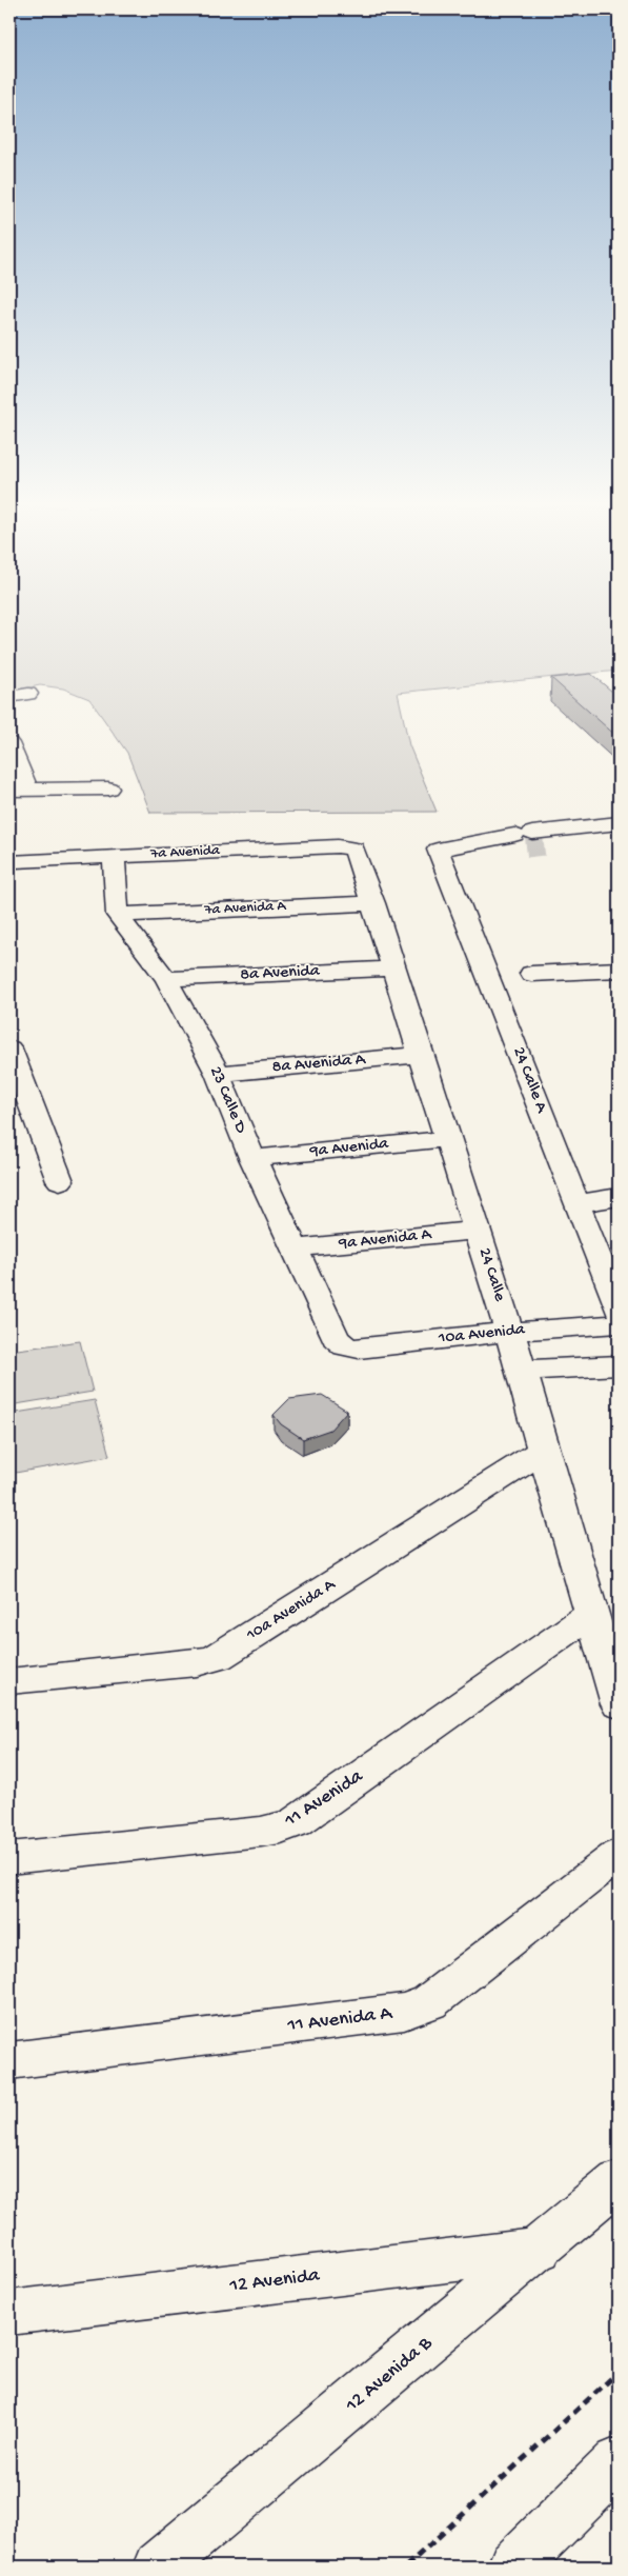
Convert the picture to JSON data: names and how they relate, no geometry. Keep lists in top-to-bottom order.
{
  "streets": {
    "street": [
      "7a Avenida",
      "7a Avenida A",
      "8a Avenida",
      "8a Avenida A",
      "24 Calle A",
      "23 Calle D",
      "9a Avenida",
      "9a Avenida A",
      "24 Calle",
      "10a Avenida",
      "10a Avenida A",
      "11 Avenida",
      "11 Avenida A",
      "12 Avenida",
      "12 Avenida B"
    ]
  },
  "crossings": [
    ["7a Avenida", "24 Calle"],
    ["7a Avenida A", "23 Calle D"],
    ["7a Avenida A", "24 Calle"],
    ["8a Avenida", "23 Calle D"],
    ["8a Avenida", "24 Calle"],
    ["8a Avenida A", "23 Calle D"],
    ["8a Avenida A", "24 Calle"],
    ["23 Calle D", "9a Avenida"],
    ["23 Calle D", "9a Avenida A"],
    ["23 Calle D", "10a Avenida"],
    ["9a Avenida", "24 Calle"],
    ["9a Avenida A", "24 Calle"],
    ["24 Calle", "10a Avenida"],
    ["24 Calle", "10a Avenida A"],
    ["24 Calle", "11 Avenida"],
    ["12 Avenida", "12 Avenida B"]
  ]
}
